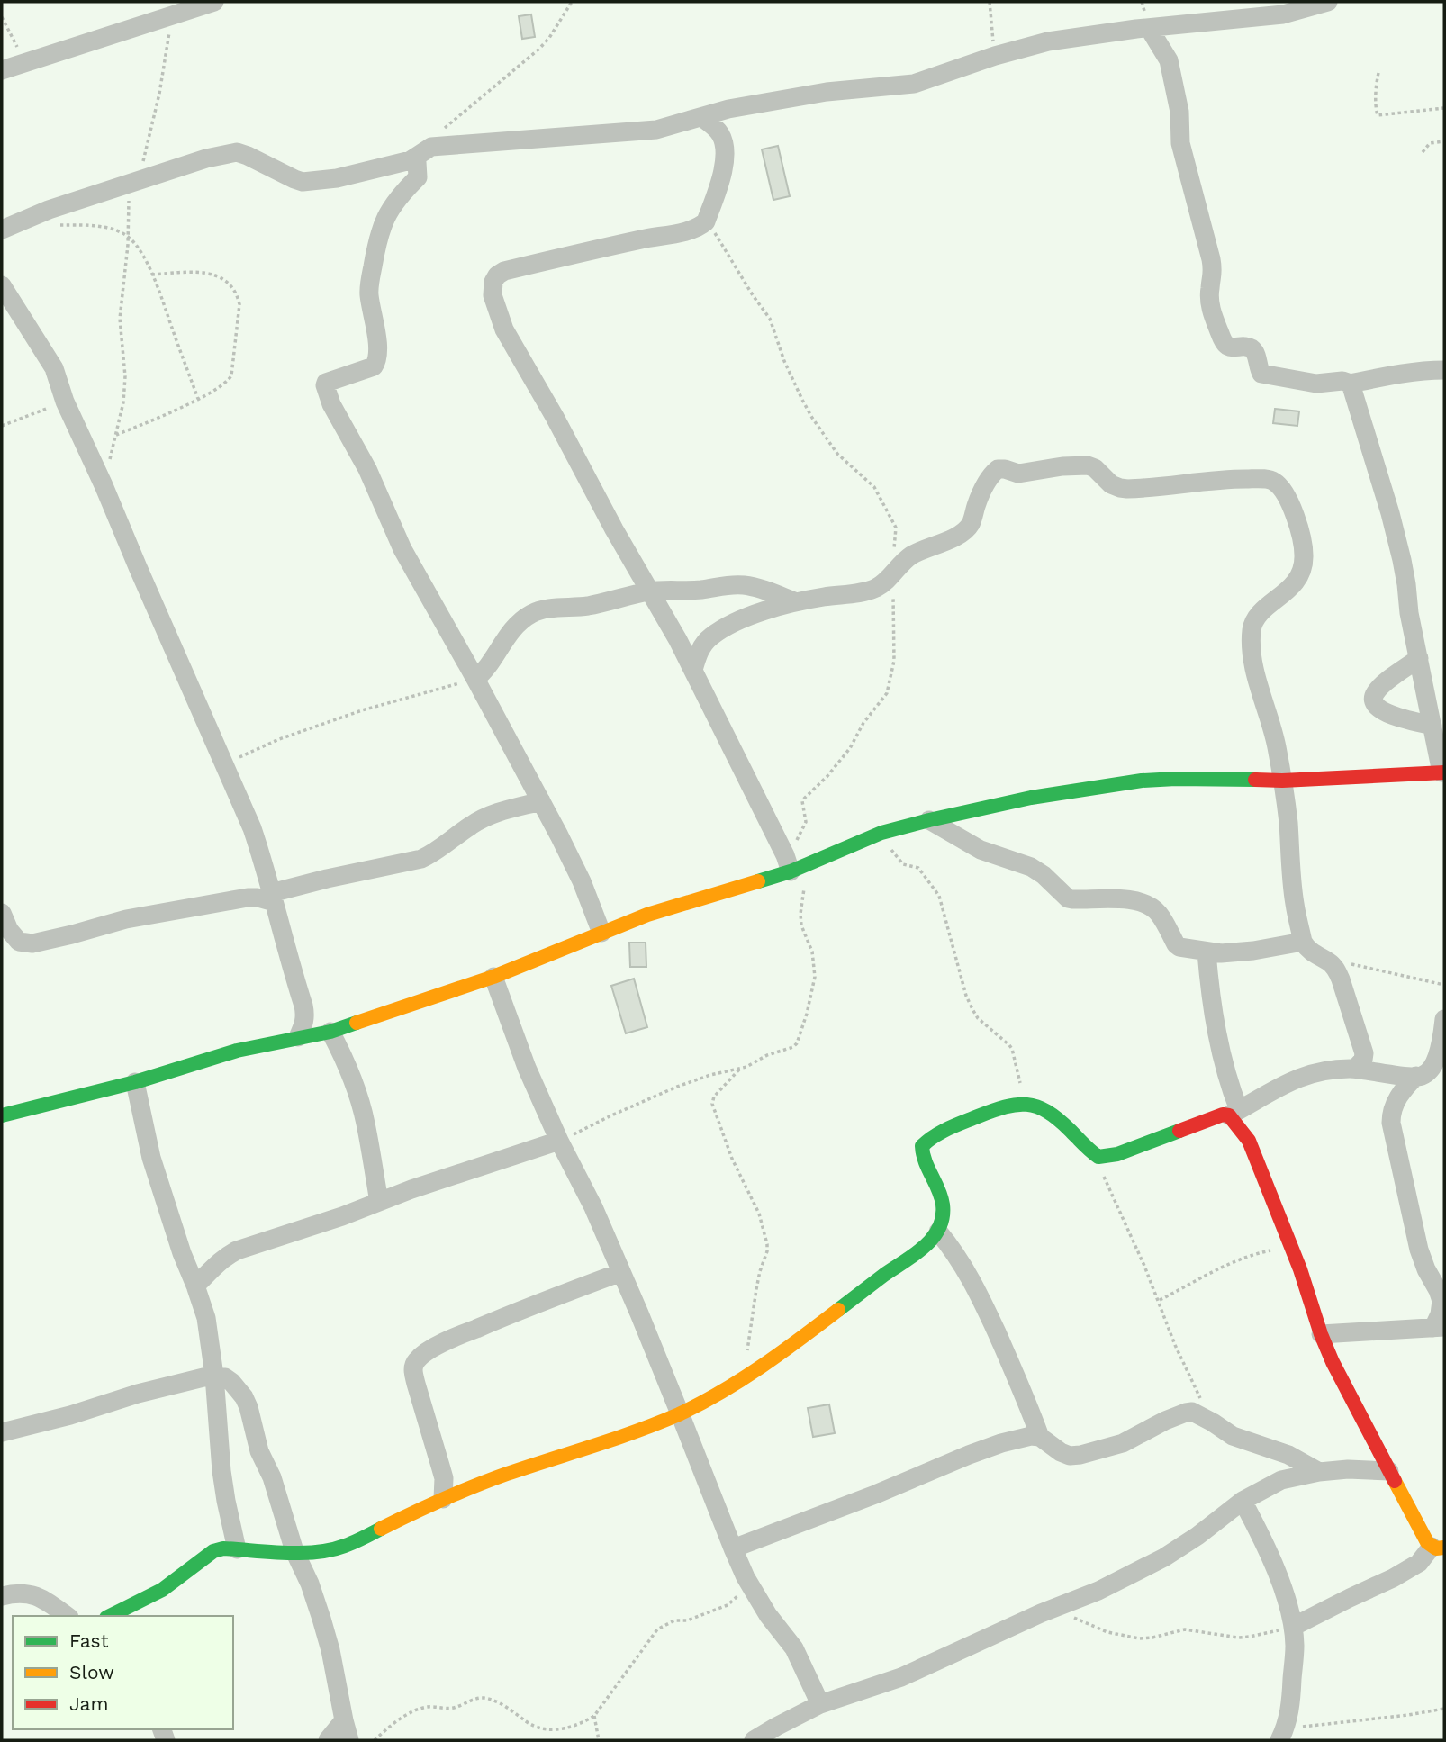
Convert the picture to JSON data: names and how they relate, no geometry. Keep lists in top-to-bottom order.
{
  "legend": ["Fast", "Slow", "Jam"]
}
